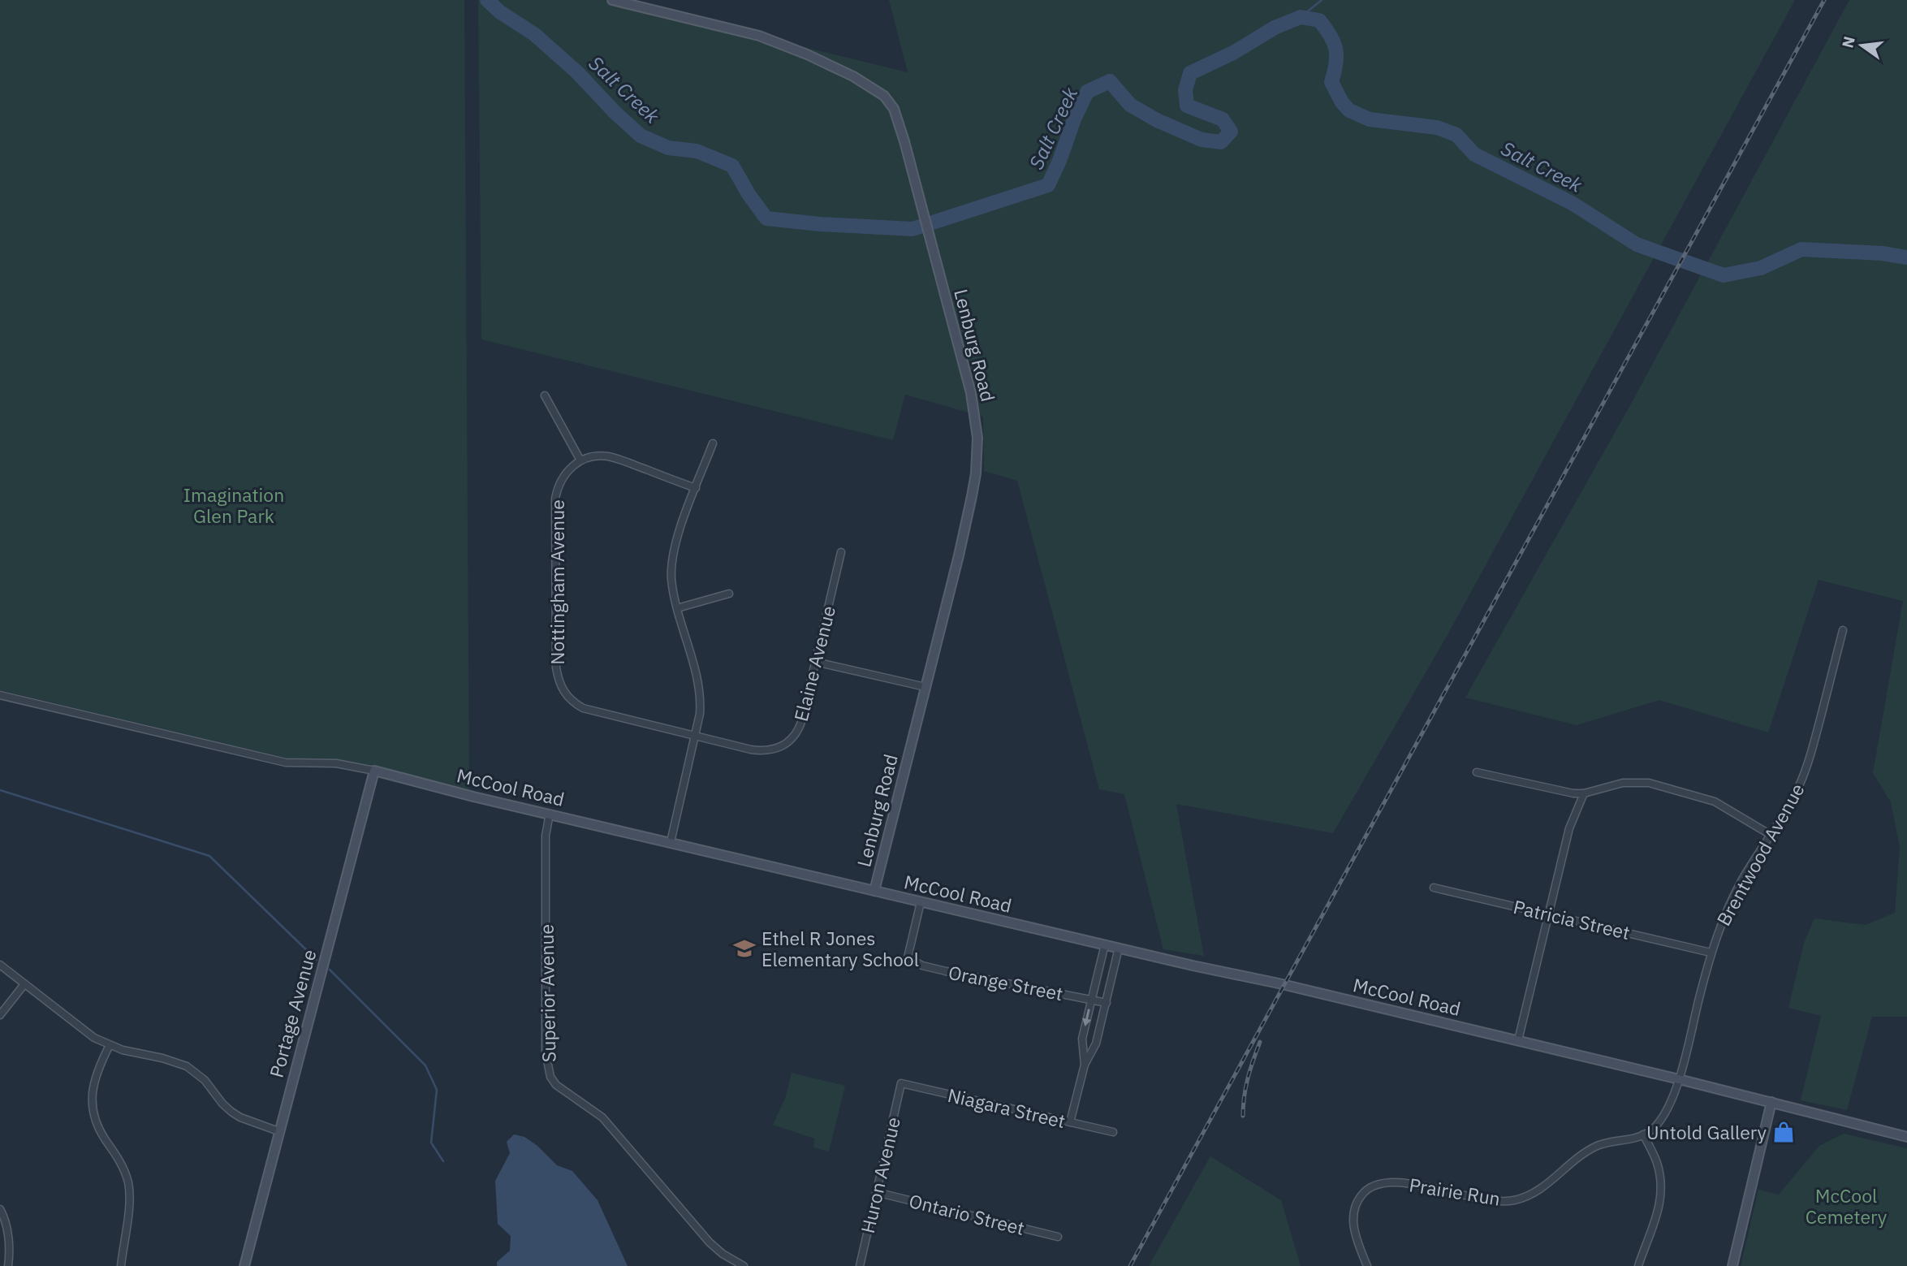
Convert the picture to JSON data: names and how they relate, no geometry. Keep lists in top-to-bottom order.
{
  "streets": {
    "street": [
      "Lenburg Road",
      "Nottingham Avenue",
      "Elaine Avenue",
      "McCool Road",
      "Brentwood Avenue",
      "Patricia Street",
      "Orange Street",
      "Superior Avenue",
      "Portage Avenue",
      "Niagara Street",
      "Huron Avenue",
      "Prairie Run",
      "Ontario Street"
    ]
  },
  "crossings": [
    ["Lenburg Road", "McCool Road"],
    ["Nottingham Avenue", "Elaine Avenue"],
    ["McCool Road", "Brentwood Avenue"],
    ["McCool Road", "Orange Street"],
    ["McCool Road", "Superior Avenue"],
    ["McCool Road", "Portage Avenue"],
    ["McCool Road", "Prairie Run"],
    ["Brentwood Avenue", "Patricia Street"],
    ["Brentwood Avenue", "Prairie Run"],
    ["Niagara Street", "Huron Avenue"],
    ["Huron Avenue", "Ontario Street"]
  ],
  "water": ["Salt Creek"],
  "parks": ["Imagination Glen Park", "McCool Cemetery"],
  "places": {
    "school or university": ["Ethel R Jones Elementary School"],
    "shop": ["Untold Gallery"]
  },
  "north": "left"
}
